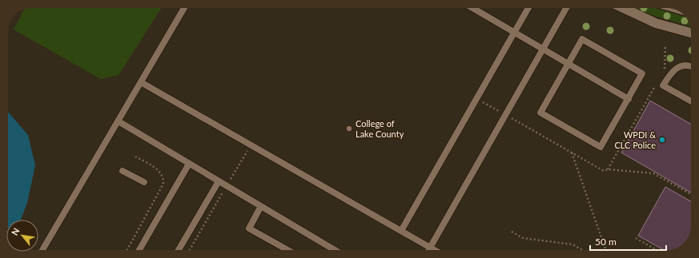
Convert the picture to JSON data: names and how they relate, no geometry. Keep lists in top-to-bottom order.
{
  "places": ["College of Lake County", "WPDI & CLC Police"],
  "scale_bar": "50 m",
  "north": "top left"
}
